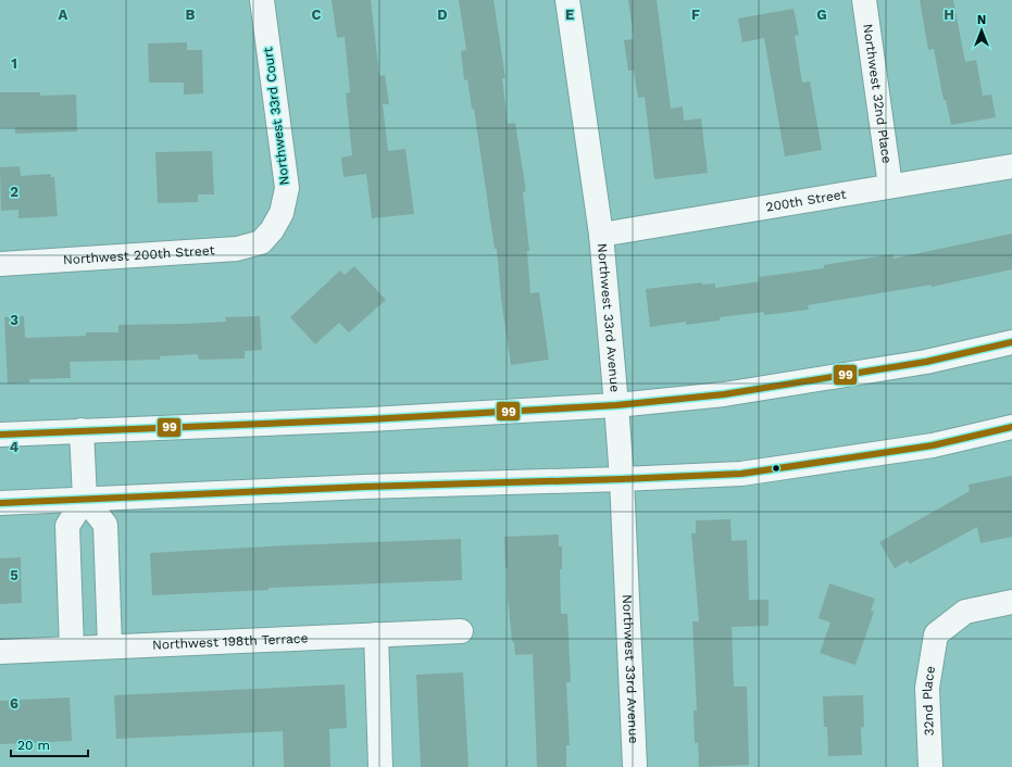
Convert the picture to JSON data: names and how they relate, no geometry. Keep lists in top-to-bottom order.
{
  "streets": {
    "street": [
      "Northwest 32nd Place",
      "Northwest 33rd Court",
      "200th Street",
      "Northwest 200th Street",
      "Northwest 33rd Avenue",
      "Northwest 198th Terrace",
      "32nd Place"
    ]
  },
  "crossings": [
    ["Northwest 32nd Place", "200th Street"],
    ["Northwest 33rd Court", "Northwest 200th Street"],
    ["200th Street", "Northwest 33rd Avenue"]
  ],
  "lines": ["transit line 99"],
  "scale_bar": "20 m",
  "north": "top",
  "grid": {
    "columns": [
      "A",
      "B",
      "C",
      "D",
      "E",
      "F",
      "G",
      "H"
    ],
    "rows": [
      "1",
      "2",
      "3",
      "4",
      "5",
      "6"
    ]
  }
}
